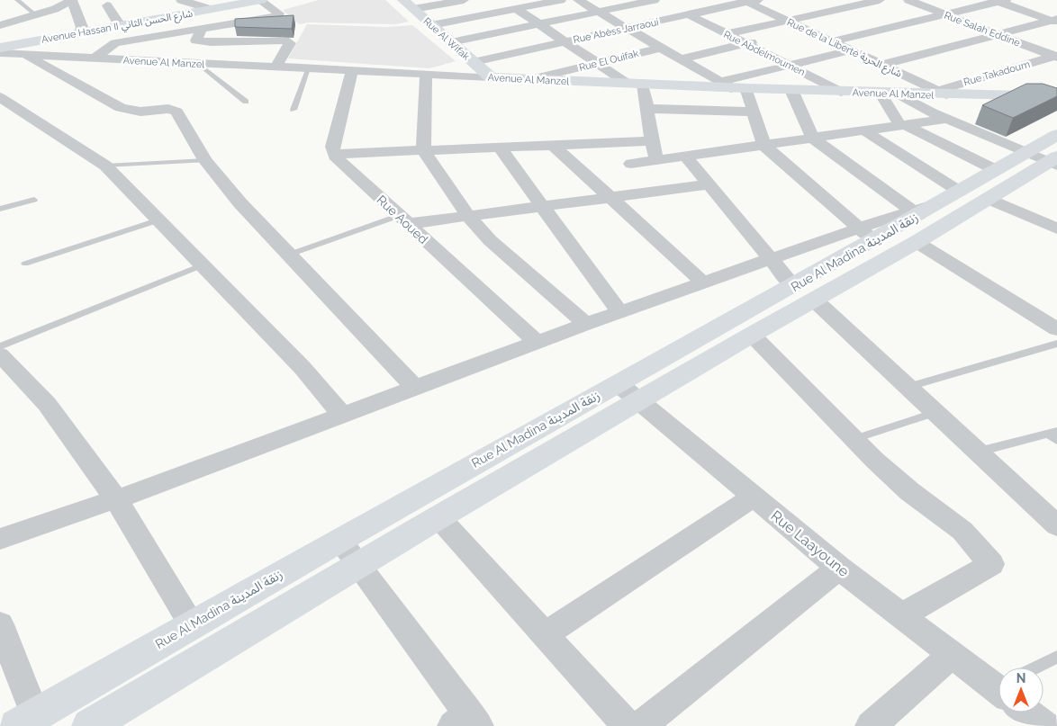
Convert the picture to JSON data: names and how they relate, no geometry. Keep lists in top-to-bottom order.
{
  "streets": {
    "main road": [
      "Avenue Hassan II شارع الحسن الثاني",
      "Rue Al Wifak",
      "Avenue Al Manzel",
      "Rue Al Madina زنقة المدينة"
    ],
    "street": [
      "Rue Salah Eddine",
      "Rue Abèss Jarraoui",
      "Rue de la Liberté شارع الحرية",
      "Rue Abdelmoumen",
      "Rue El Ouifak",
      "Rue Takadoum",
      "Rue Aoued",
      "Rue Laayoune"
    ]
  },
  "crossings": [
    ["Rue Salah Eddine", "Rue Takadoum"],
    ["Rue Abèss Jarraoui", "Rue Al Wifak"],
    ["Rue Abèss Jarraoui", "Rue de la Liberté شارع الحرية"],
    ["Rue Abèss Jarraoui", "Rue Abdelmoumen"],
    ["Rue Al Wifak", "Avenue Al Manzel"],
    ["Rue de la Liberté شارع الحرية", "Avenue Al Manzel"],
    ["Rue de la Liberté شارع الحرية", "Rue Takadoum"],
    ["Rue Abdelmoumen", "Avenue Al Manzel"],
    ["Rue El Ouifak", "Avenue Al Manzel"],
    ["Avenue Al Manzel", "Rue Takadoum"],
    ["Rue Al Madina زنقة المدينة", "Rue Laayoune"]
  ],
  "north": "top"
}
